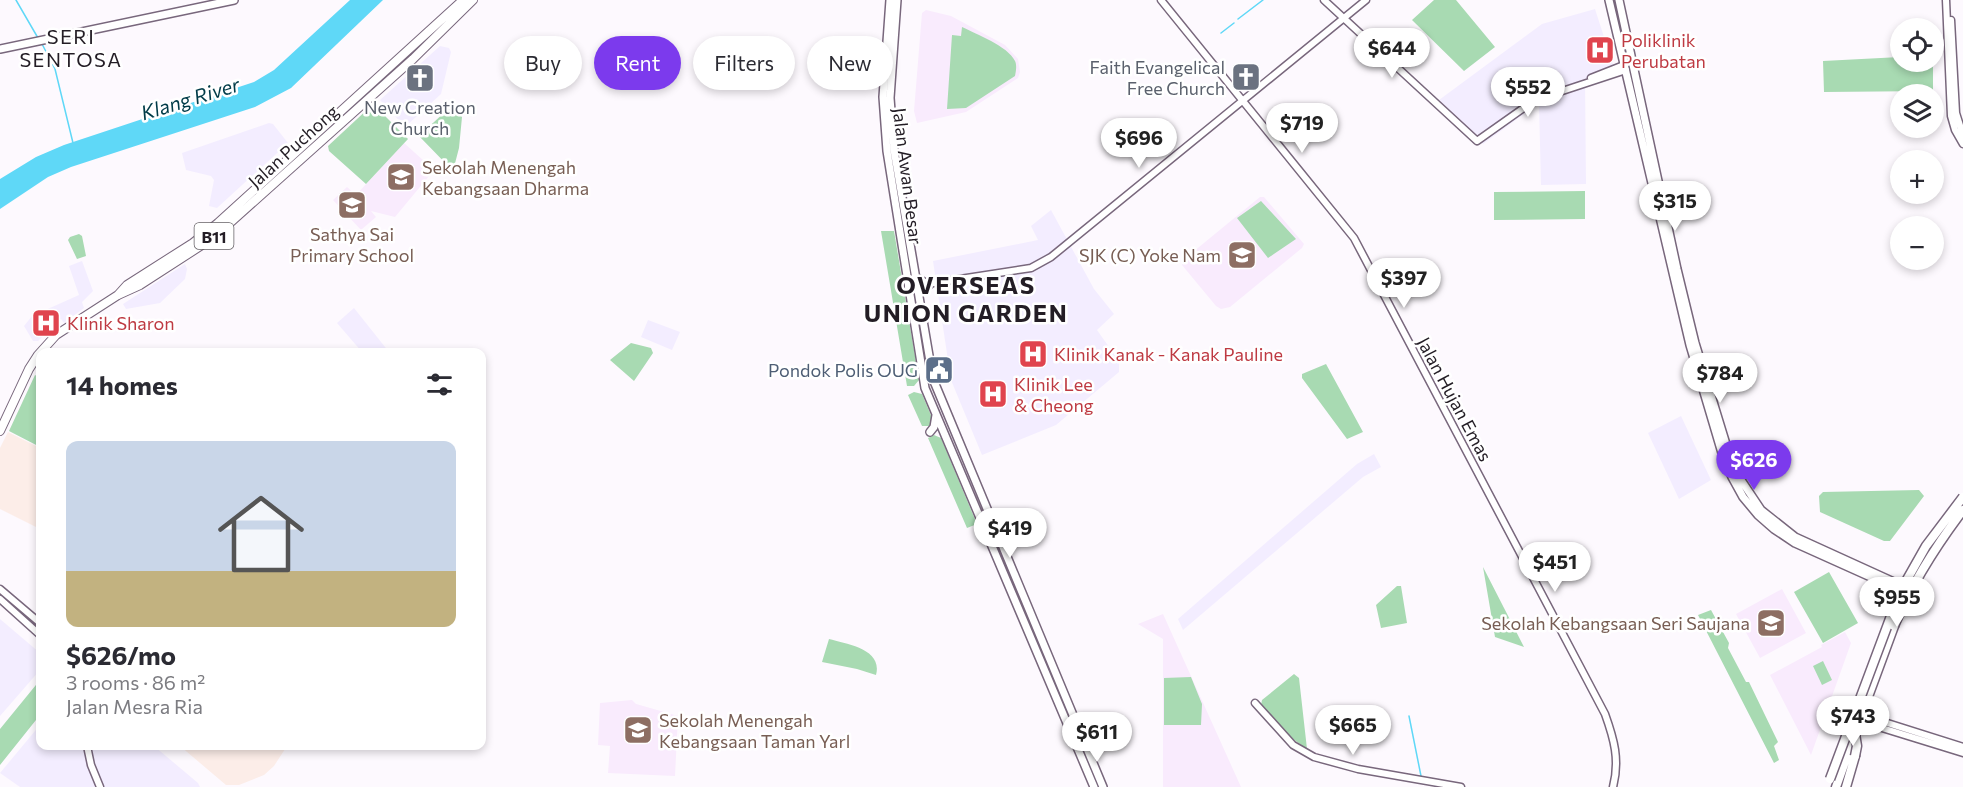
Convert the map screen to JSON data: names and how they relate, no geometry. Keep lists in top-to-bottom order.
{
  "streets": {
    "main road": ["Jalan Puchong", "Jalan Awan Besar", "B11"],
    "street": ["Jalan Hujan Emas"]
  },
  "districts": ["SERI SENTOSA", "OVERSEAS UNION GARDEN"],
  "water": ["Klang River"],
  "places": {
    "hospital": [
      "Poliklinik Perubatan",
      "Klinik Sharon",
      "Klinik Kanak - Kanak Pauline",
      "Klinik Lee & Cheong"
    ],
    "church": ["Faith Evangelical Free Church", "New Creation Church"],
    "school or university": [
      "Sekolah Menengah Kebangsaan Dharma",
      "Sathya Sai Primary School",
      "SJK (C) Yoke Nam",
      "Sekolah Kebangsaan Seri Saujana",
      "Sekolah Menengah Kebangsaan Taman Yarl"
    ],
    "public building": ["Pondok Polis OUG"]
  },
  "page": {
    "map_buttons": ["+", "−"],
    "price": [
      "$644",
      "$552",
      "$719",
      "$696",
      "$315",
      "$397",
      "$784",
      "$626",
      "$419",
      "$451",
      "$955",
      "$743",
      "$665",
      "$611"
    ],
    "chip": [
      "Buy",
      "Rent",
      "Filters",
      "New"
    ],
    "heading": "14 homes",
    "list": [
      {
        "name": "$626/mo",
        "note": "3 rooms · 86 m² · Jalan Mesra Ria"
      }
    ]
  }
}
